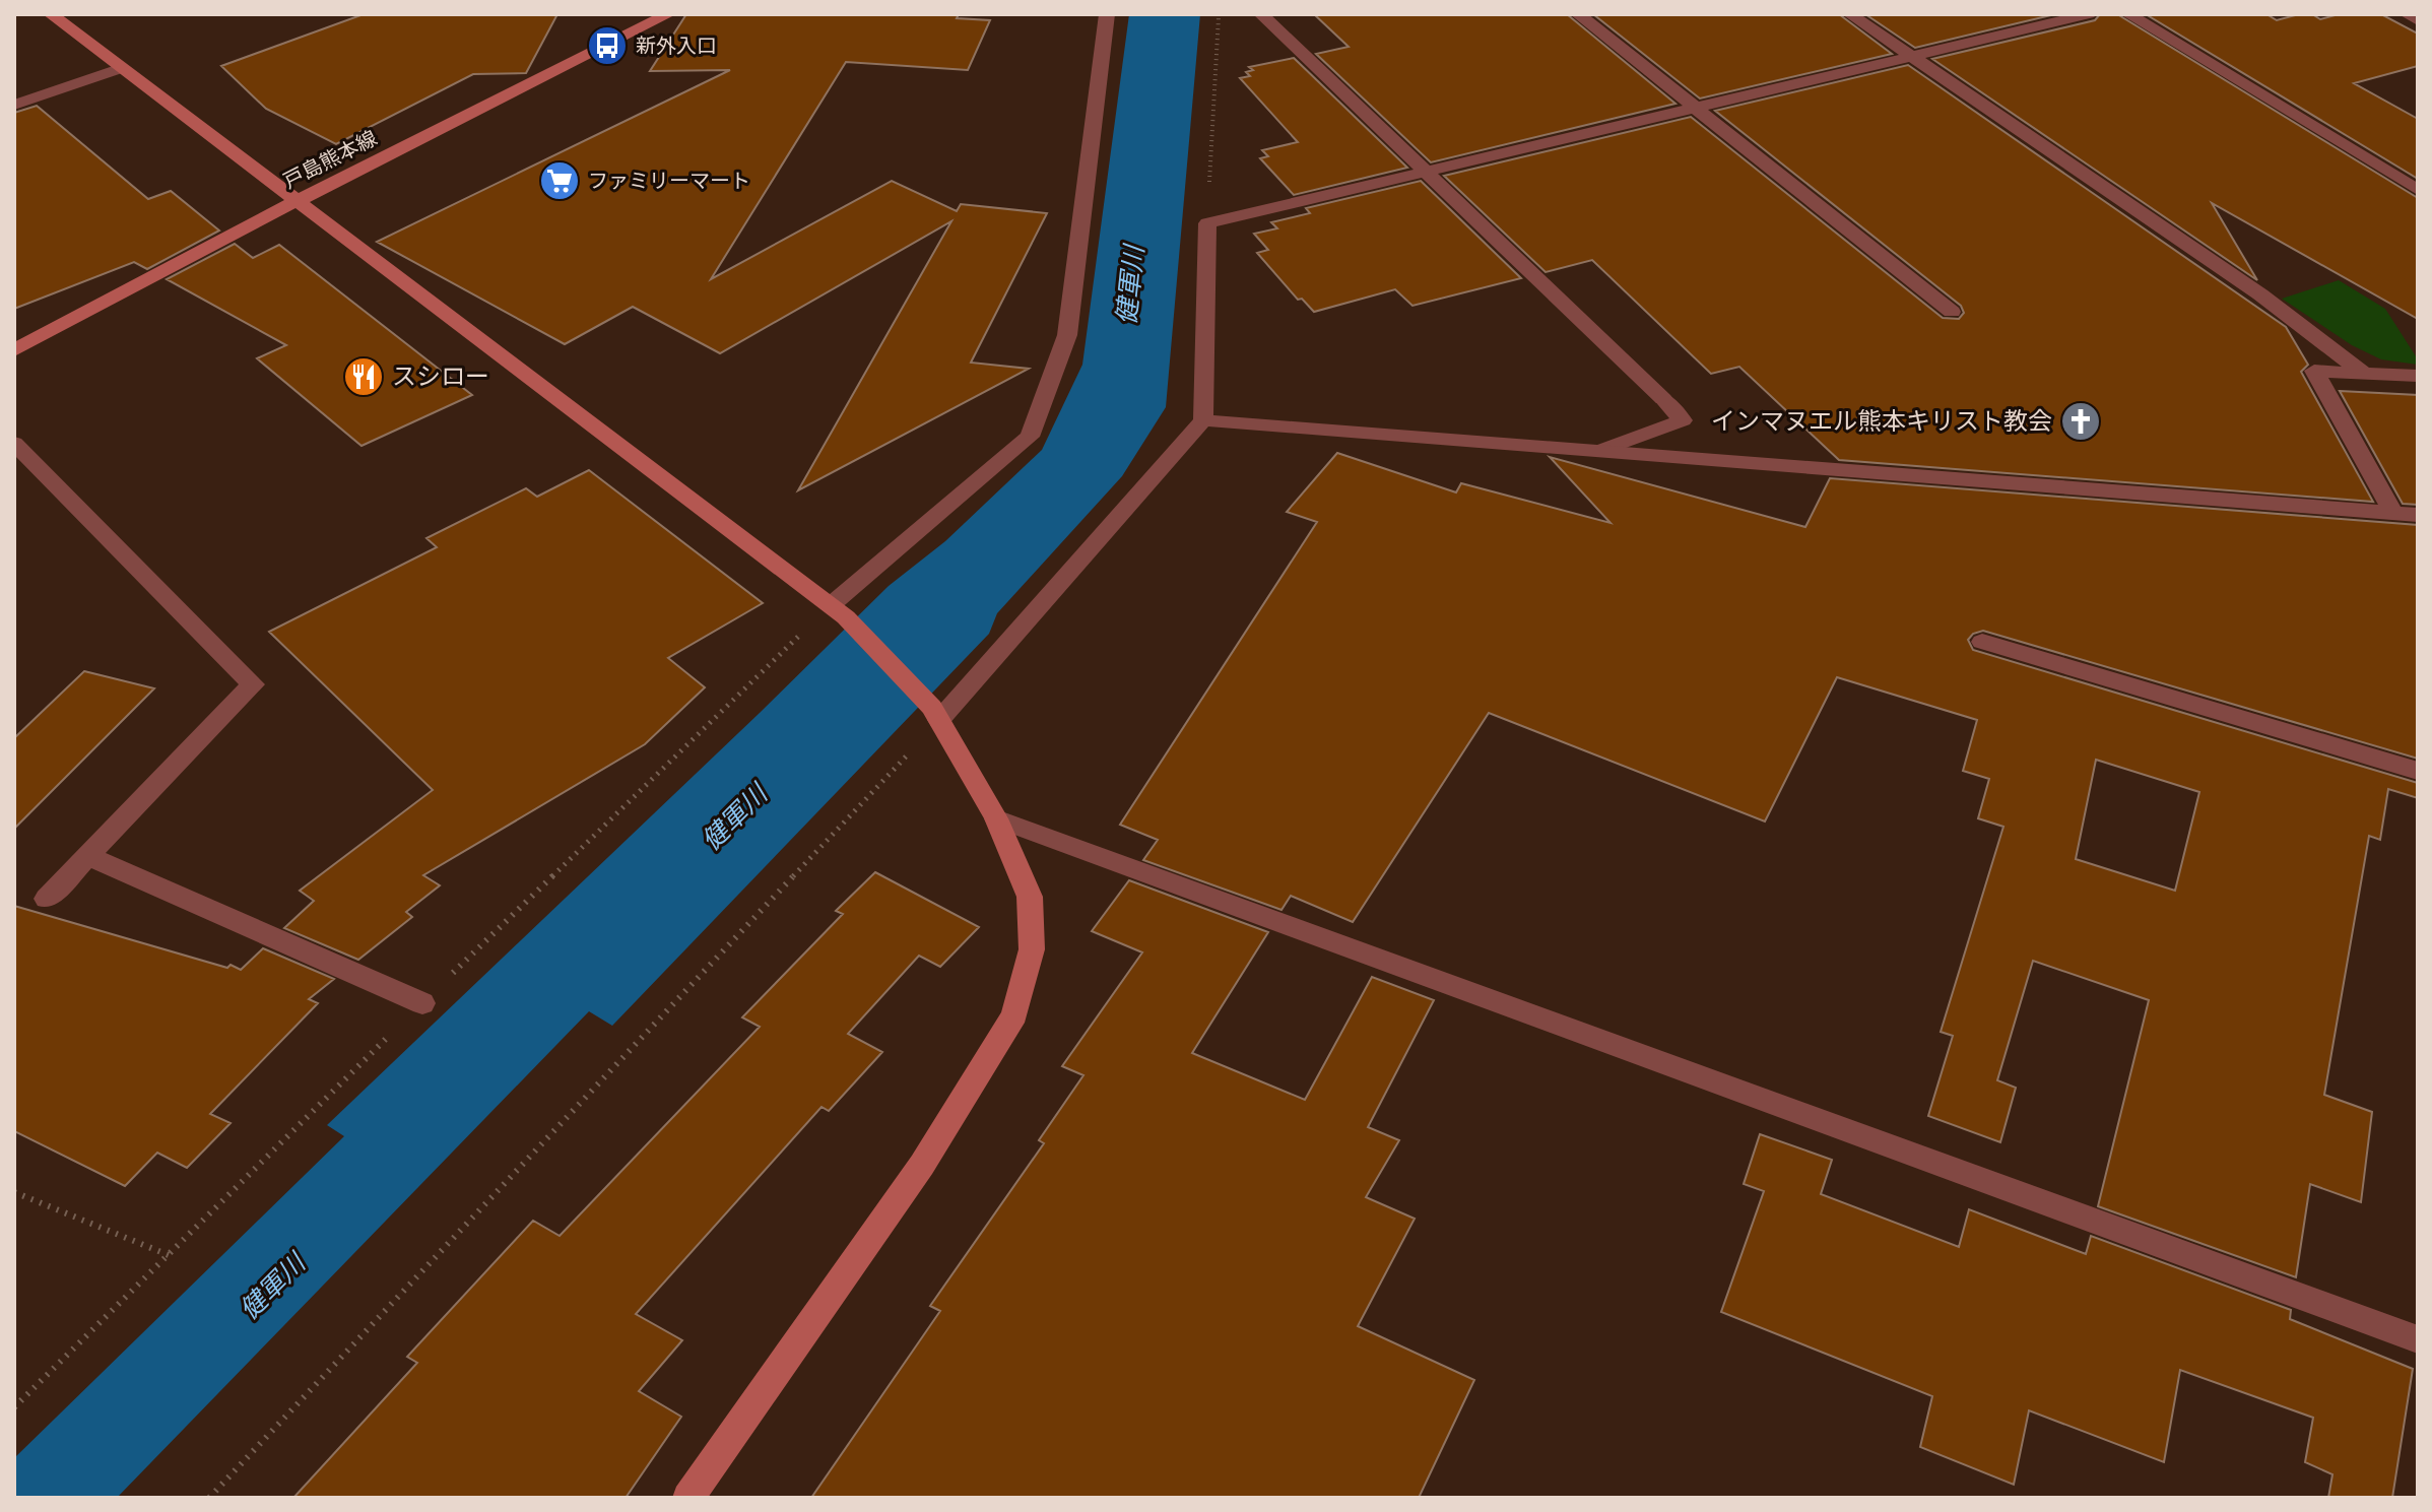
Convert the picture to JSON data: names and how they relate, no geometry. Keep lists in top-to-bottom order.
{
  "streets": {
    "street": ["戸島熊本線"]
  },
  "water": ["健軍川"],
  "places": {
    "bus stop": ["新外入口"],
    "supermarket": ["ファミリーマート"],
    "restaurant": ["スシロー"],
    "church": ["インマヌエル熊本キリスト教会"]
  }
}
